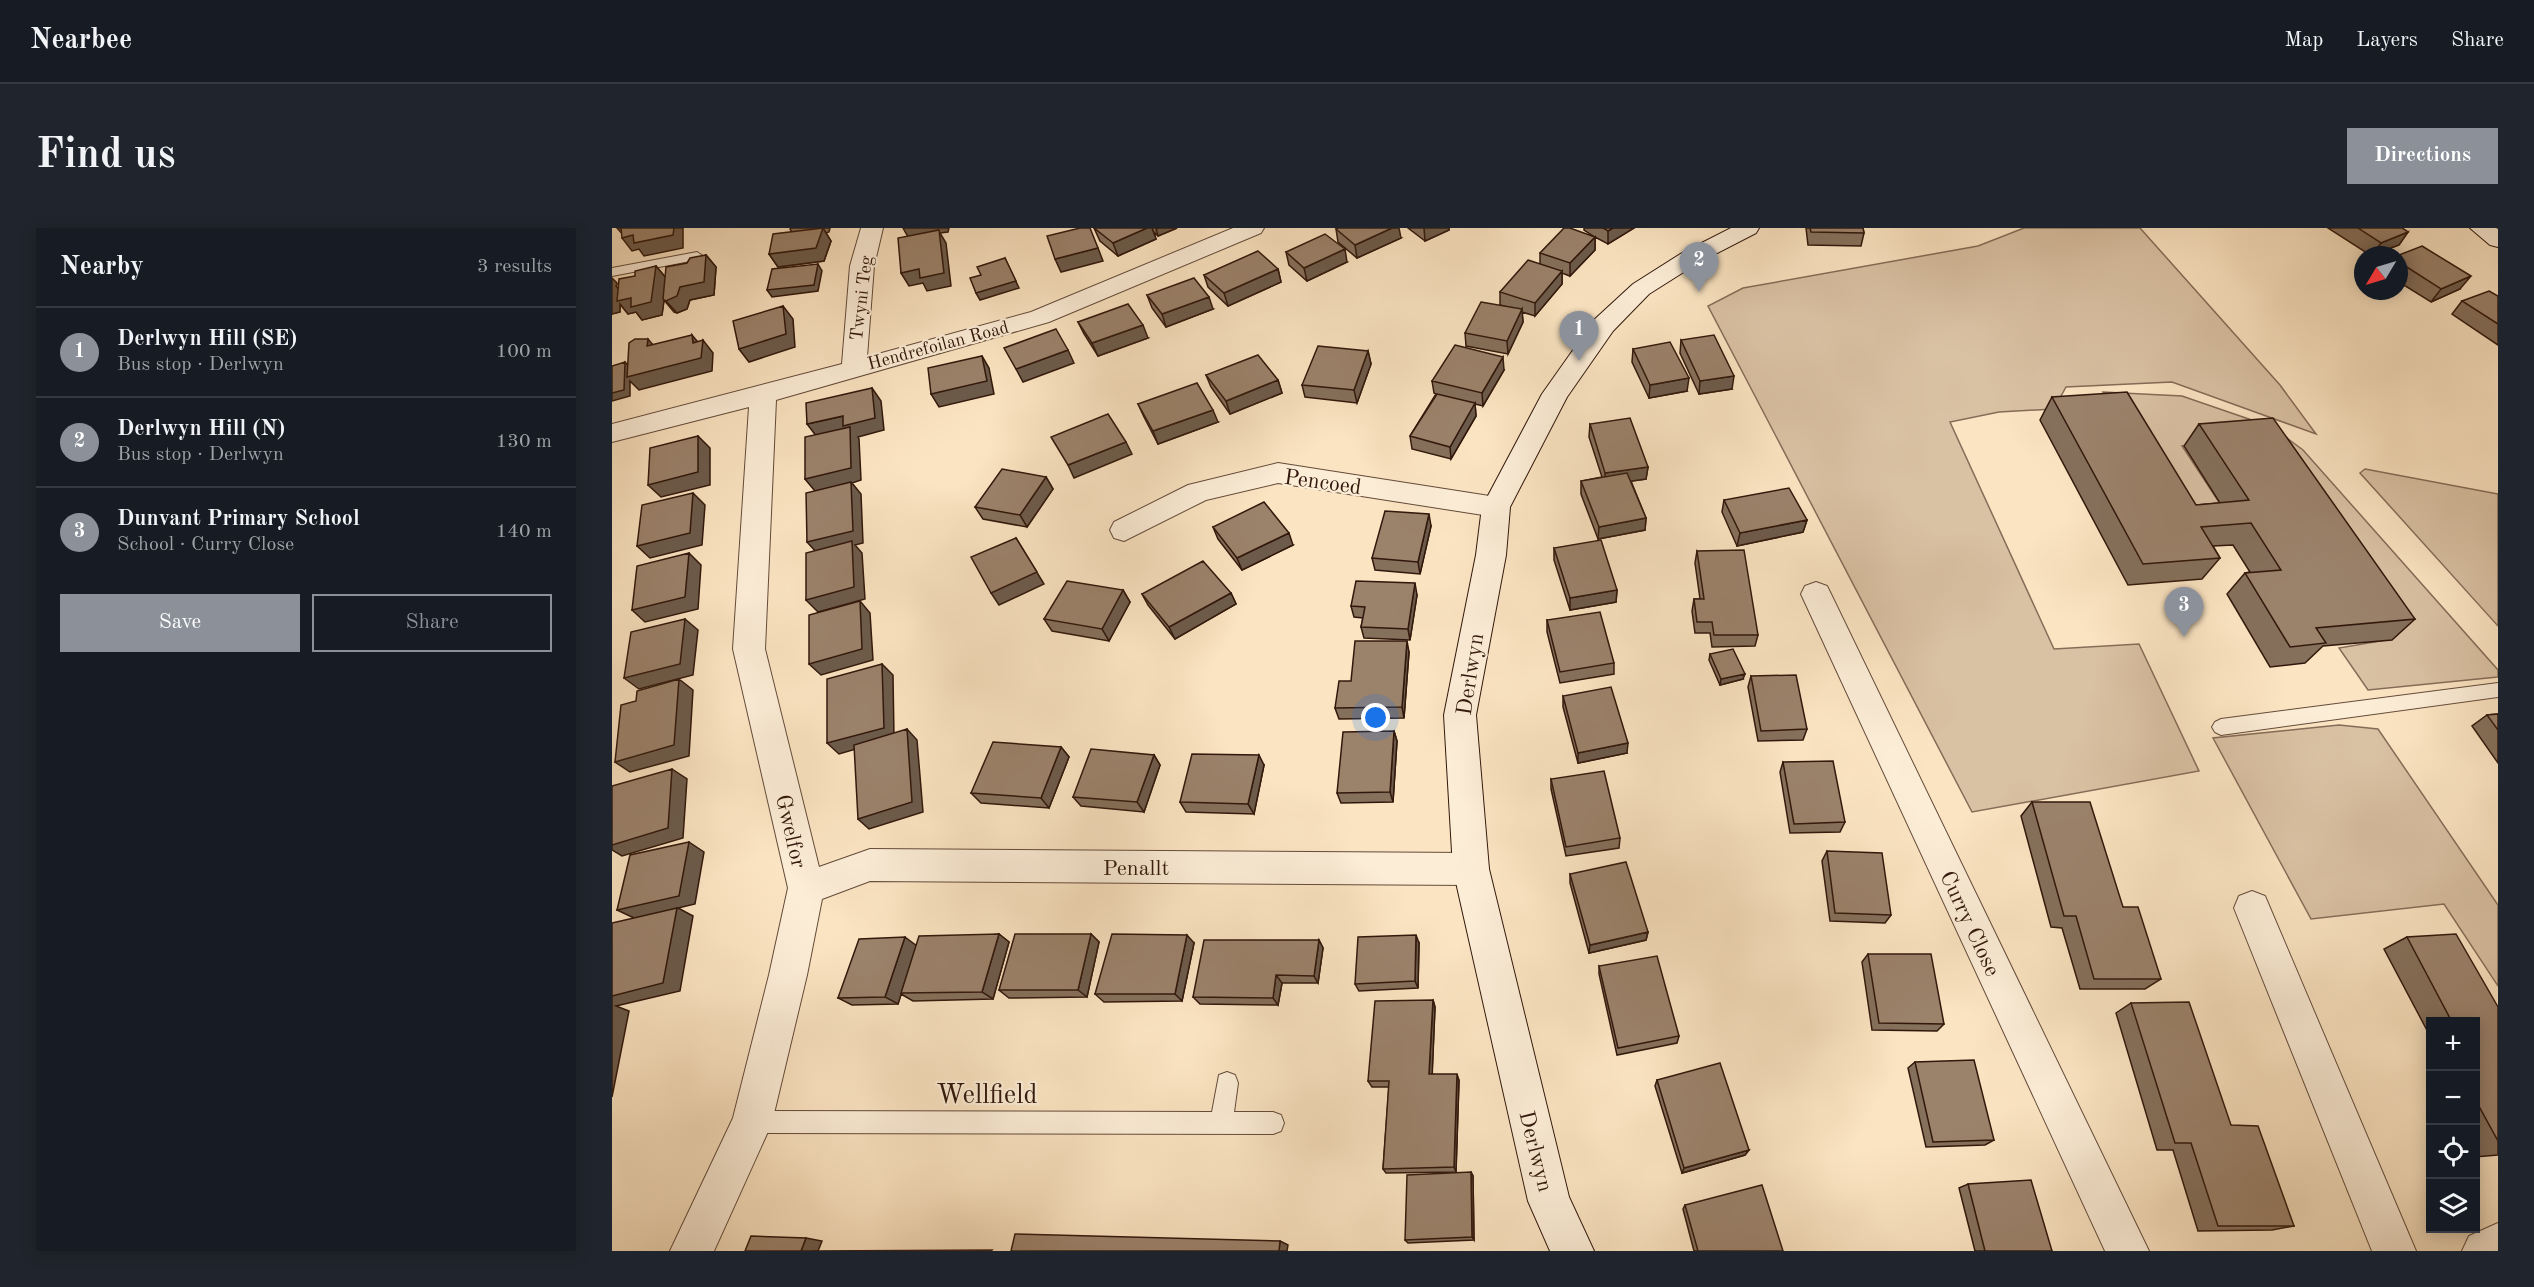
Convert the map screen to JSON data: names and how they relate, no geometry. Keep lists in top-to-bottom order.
{
  "streets": {
    "street": [
      "Twyni Teg",
      "Hendrefoilan Road",
      "Pencoed",
      "Derlwyn",
      "Gwelfor",
      "Penallt",
      "Curry Close"
    ],
    "lane": ["Wellfield"]
  },
  "crossings": [
    ["Twyni Teg", "Hendrefoilan Road"],
    ["Hendrefoilan Road", "Gwelfor"],
    ["Pencoed", "Derlwyn"],
    ["Derlwyn", "Penallt"],
    ["Gwelfor", "Penallt"],
    ["Gwelfor", "Wellfield"]
  ],
  "north": "bottom left",
  "page": {
    "header": "Nearbee",
    "nav": ["Map", "Layers", "Share"],
    "buttons": [
      "Directions",
      ["Save", "Share"]
    ],
    "title": "Find us",
    "heading": ["Nearby", "3 results"],
    "pins": ["2", "1", "3"],
    "list": [
      {
        "mark": "1",
        "name": "Derlwyn Hill (SE)",
        "note": "Bus stop · Derlwyn",
        "value": "100 m"
      },
      {
        "mark": "2",
        "name": "Derlwyn Hill (N)",
        "note": "Bus stop · Derlwyn",
        "value": "130 m"
      },
      {
        "mark": "3",
        "name": "Dunvant Primary School",
        "note": "School · Curry Close",
        "value": "140 m"
      }
    ],
    "map_buttons": ["+", "−"]
  }
}
